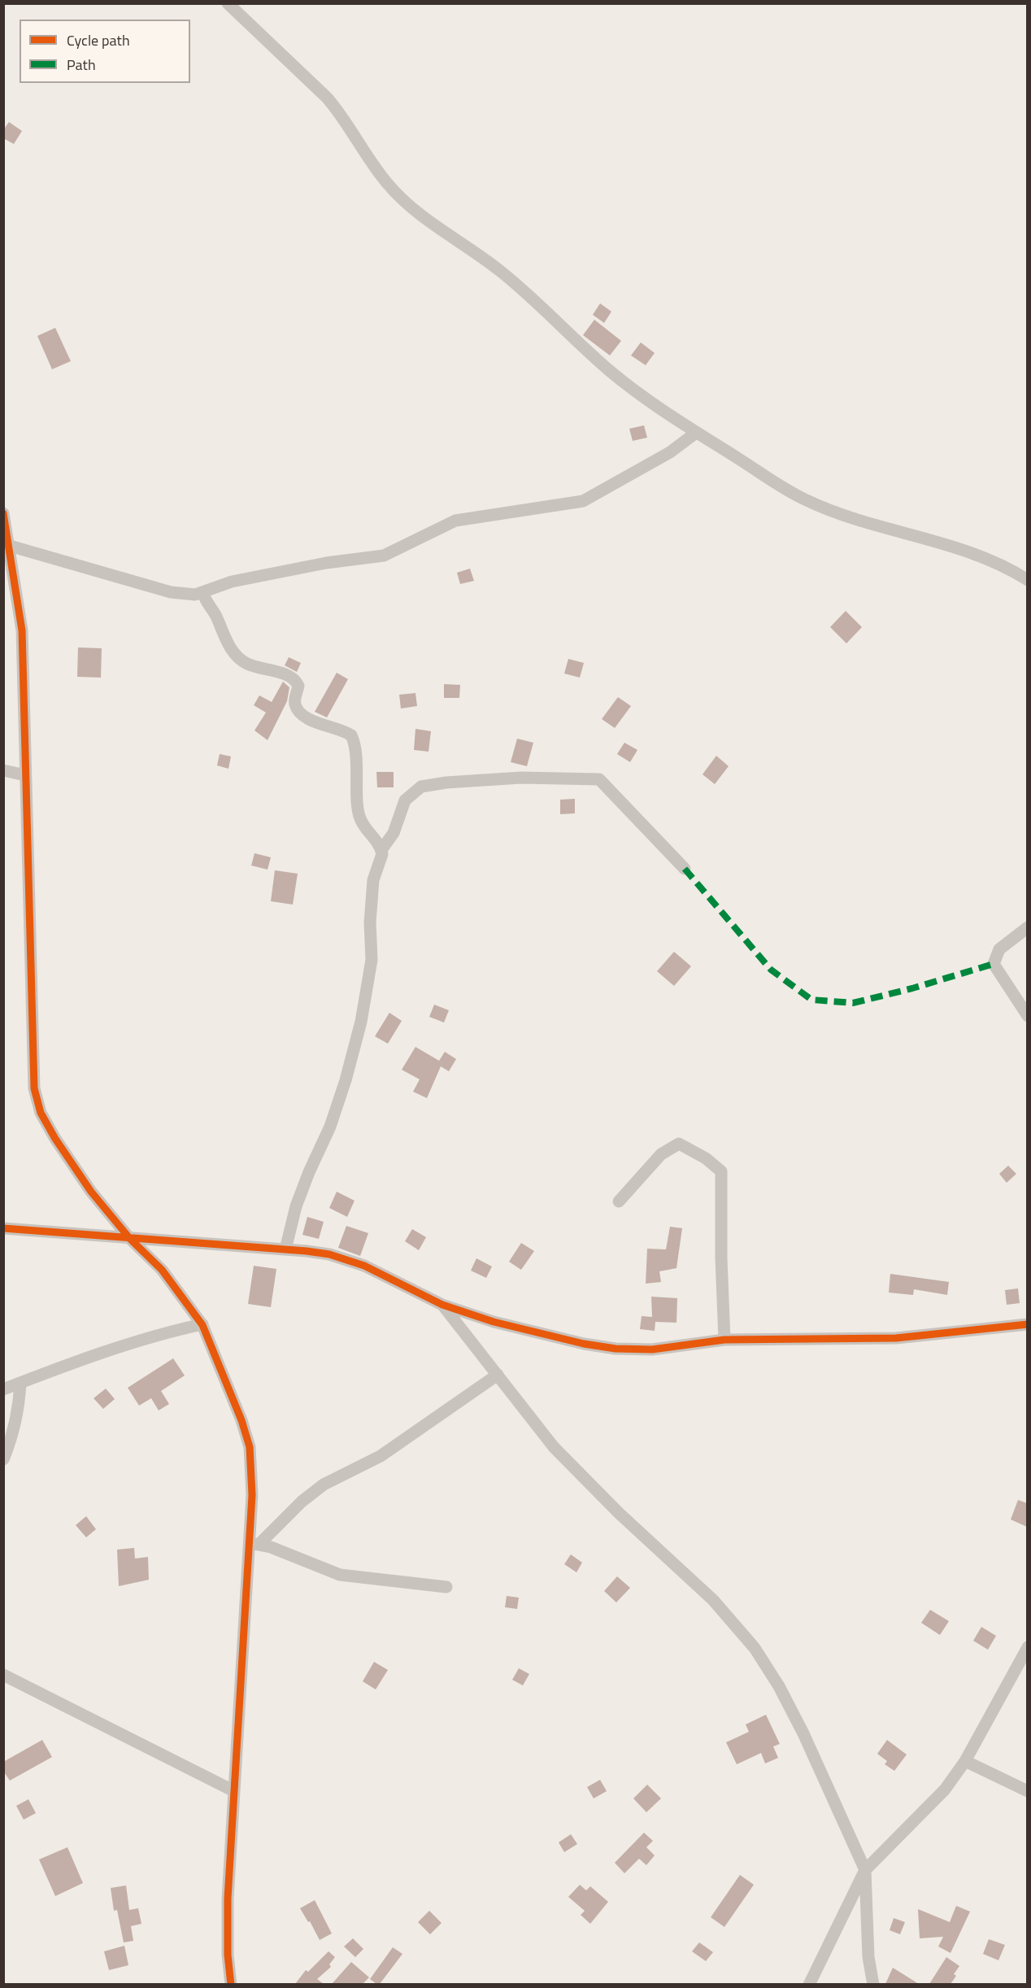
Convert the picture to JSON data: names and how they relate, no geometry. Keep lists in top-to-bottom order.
{
  "legend": ["Cycle path", "Path"]
}
